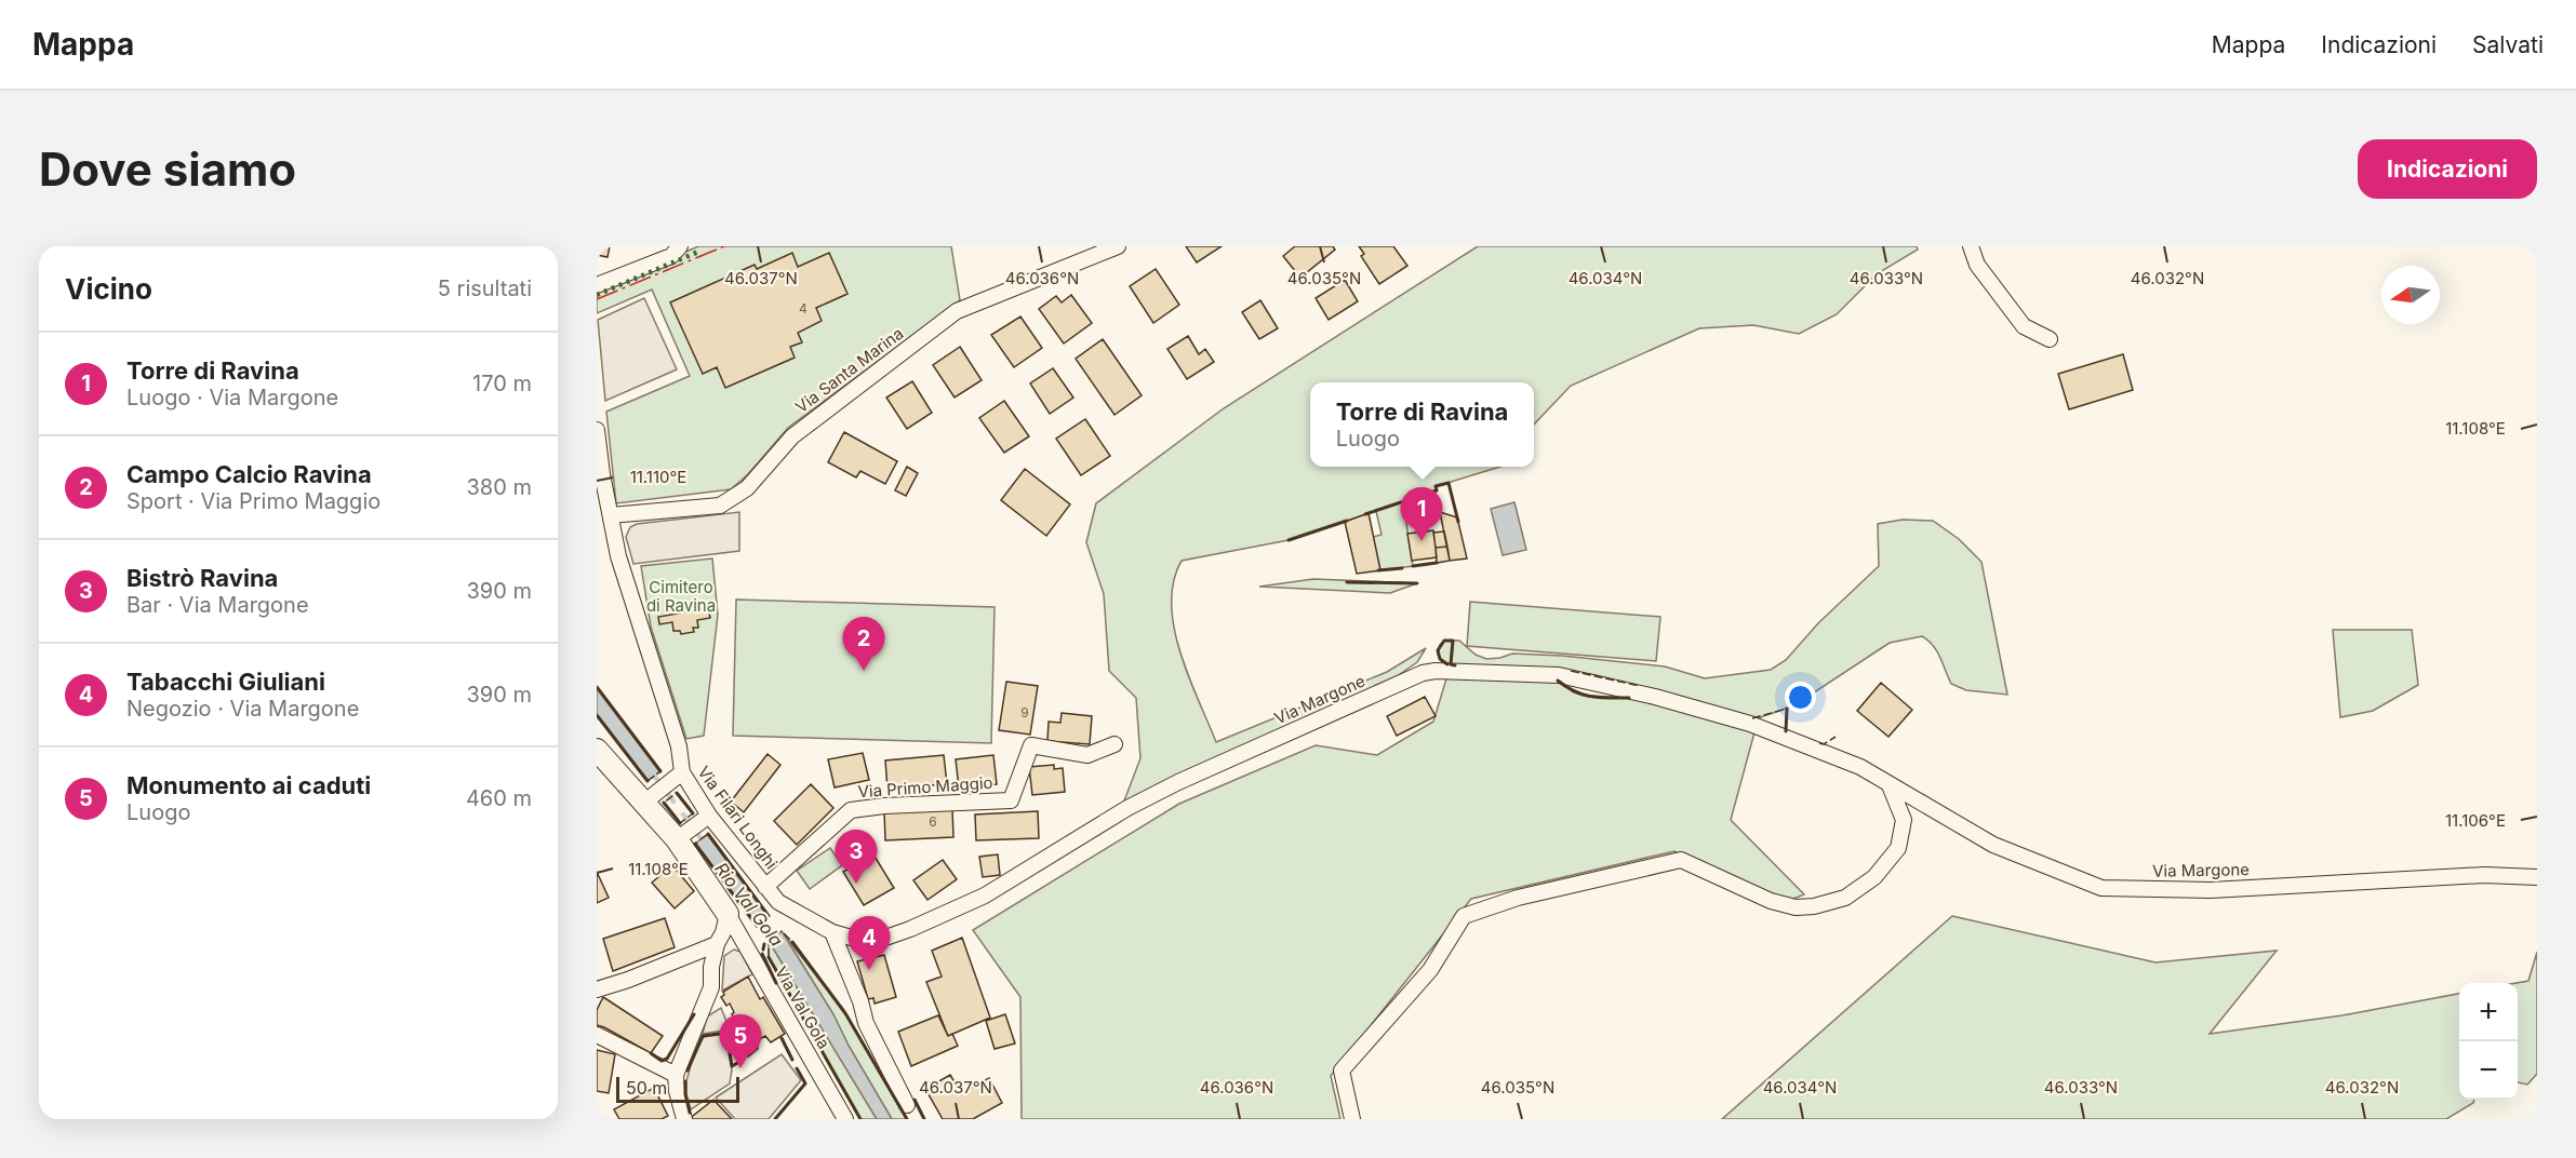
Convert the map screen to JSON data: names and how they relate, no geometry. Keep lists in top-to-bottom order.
{
  "streets": {
    "street": [
      "Via Santa Marina",
      "Via Margone",
      "Via Primo Maggio",
      "Via Filari Longhi",
      "Via Val Gola"
    ]
  },
  "crossings": [
    ["Via Santa Marina", "Via Filari Longhi"],
    ["Via Margone", "Via Filari Longhi"],
    ["Via Primo Maggio", "Via Filari Longhi"]
  ],
  "water": ["Rio Val Gola"],
  "parks": ["Cimitero di Ravina"],
  "house_numbers": ["4", "9", "6"],
  "scale_bar": "50 m",
  "north": "left",
  "page": {
    "header": "Mappa",
    "nav": ["Mappa", "Indicazioni", "Salvati"],
    "buttons": "Indicazioni",
    "title": "Dove siamo",
    "heading": ["Vicino", "5 risultati"],
    "list": [
      {
        "mark": "1",
        "name": "Torre di Ravina",
        "note": "Luogo · Via Margone",
        "value": "170 m"
      },
      {
        "mark": "2",
        "name": "Campo Calcio Ravina",
        "note": "Sport · Via Primo Maggio",
        "value": "380 m"
      },
      {
        "mark": "3",
        "name": "Bistrò Ravina",
        "note": "Bar · Via Margone",
        "value": "390 m"
      },
      {
        "mark": "4",
        "name": "Tabacchi Giuliani",
        "note": "Negozio · Via Margone",
        "value": "390 m"
      },
      {
        "mark": "5",
        "name": "Monumento ai caduti",
        "note": "Luogo",
        "value": "460 m"
      }
    ],
    "popup": ["Torre di Ravina", "Luogo"],
    "pins": [
      "1",
      "2",
      "3",
      "4",
      "5"
    ],
    "map_buttons": ["+", "−"],
    "scale": "50 m"
  },
  "coordinates": [
    "46.037°N",
    "46.036°N",
    "46.035°N",
    "46.034°N",
    "46.033°N",
    "46.032°N",
    "11.108°E",
    "11.110°E",
    "11.106°E"
  ]
}
